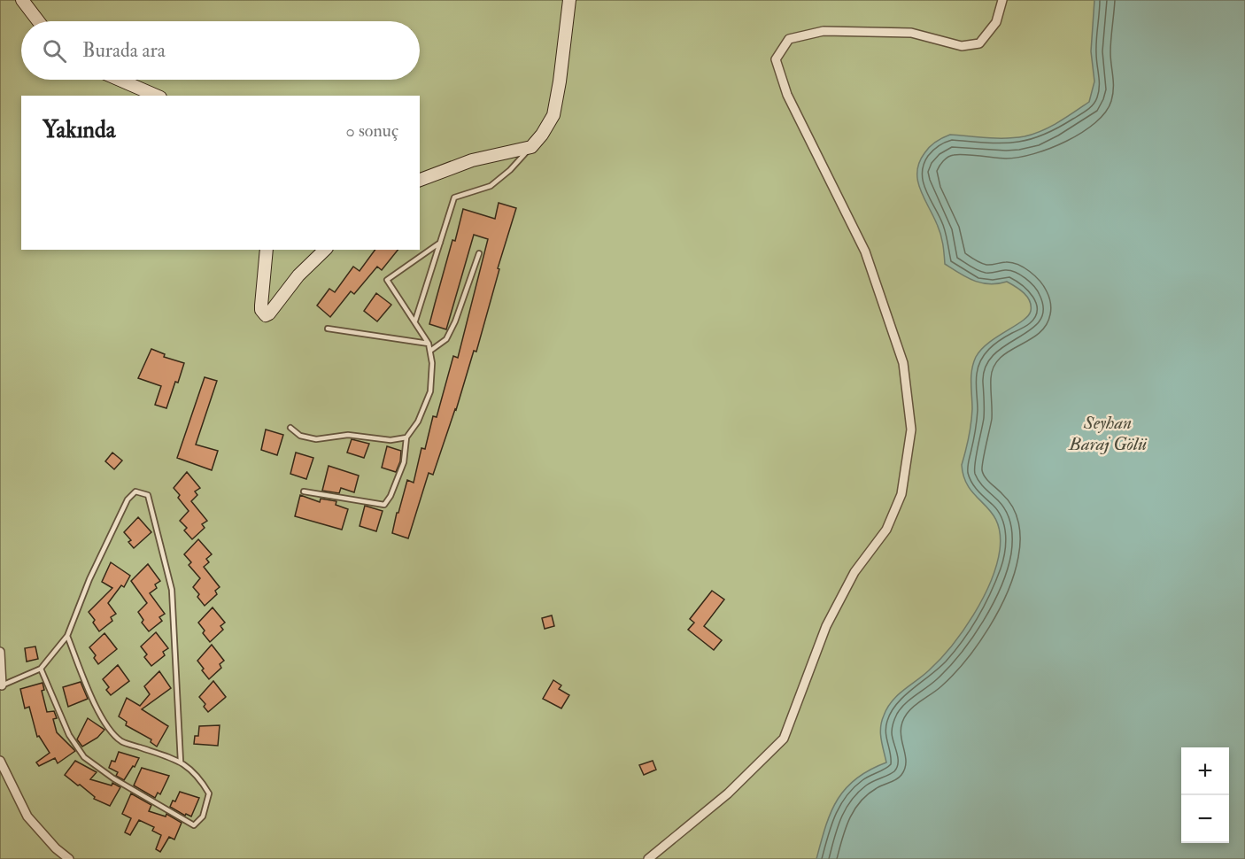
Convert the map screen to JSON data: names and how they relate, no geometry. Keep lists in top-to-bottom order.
{
  "water": ["Seyhan Baraj Gölü"],
  "page": {
    "search": "Burada ara",
    "heading": ["Yakında", "0 sonuç"],
    "map_buttons": ["+", "−"]
  }
}
